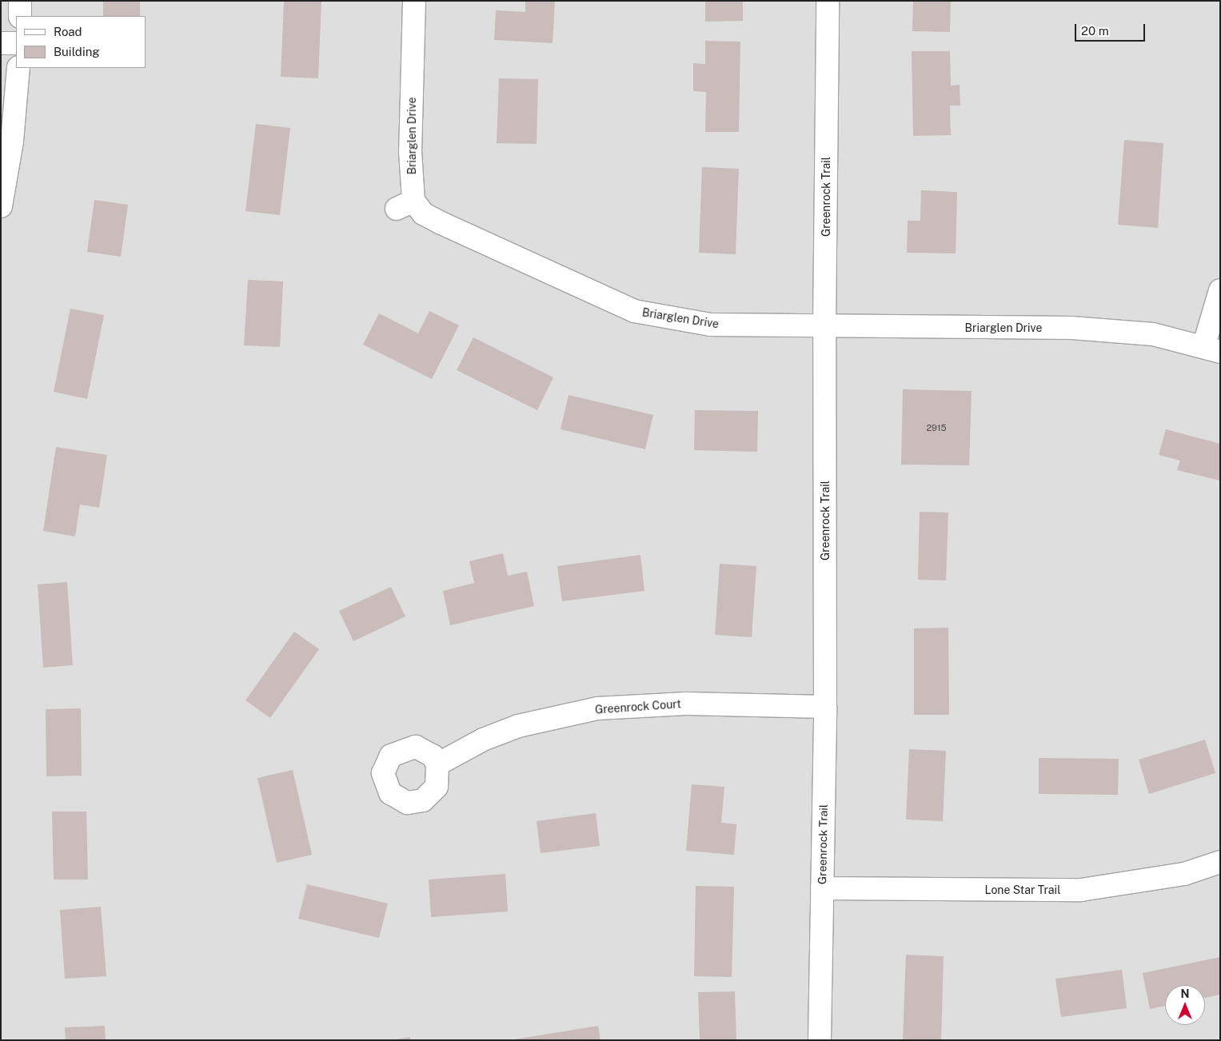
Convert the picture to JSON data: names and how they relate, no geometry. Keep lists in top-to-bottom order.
{
  "streets": {
    "street": [
      "Briarglen Drive",
      "Greenrock Trail",
      "Greenrock Court",
      "Lone Star Trail"
    ]
  },
  "crossings": [
    ["Briarglen Drive", "Greenrock Trail"],
    ["Greenrock Trail", "Greenrock Court"],
    ["Greenrock Trail", "Lone Star Trail"]
  ],
  "house_numbers": ["2915"],
  "legend": ["Road", "Building"],
  "scale_bar": "20 m",
  "north": "top"
}
